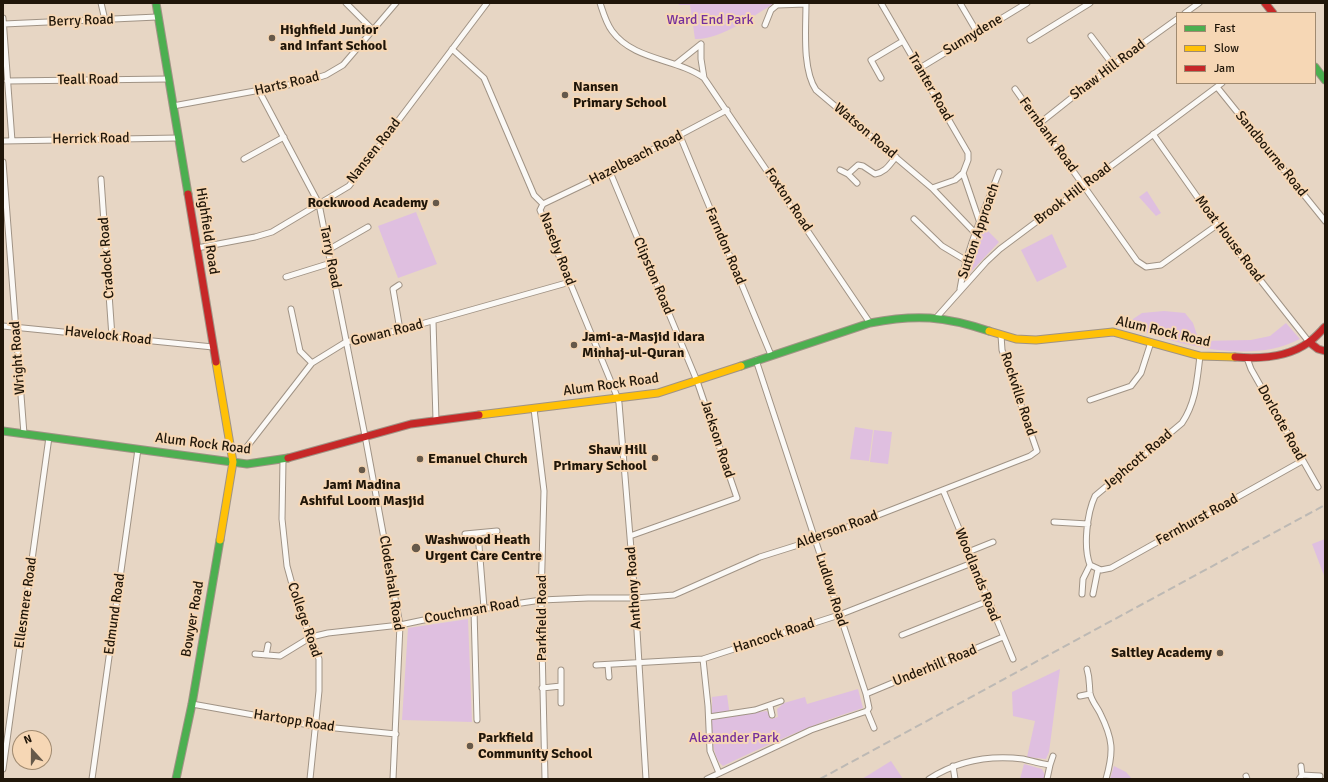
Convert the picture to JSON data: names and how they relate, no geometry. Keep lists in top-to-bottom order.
{
  "streets": {
    "street": [
      "Berry Road",
      "Sunnydene",
      "Shaw Hill Road",
      "Teall Road",
      "Harts Road",
      "Tranter Road",
      "Watson Road",
      "Fernbank Road",
      "Herrick Road",
      "Nansen Road",
      "Sandbourne Road",
      "Hazelbeach Road",
      "Brook Hill Road",
      "Foxton Road",
      "Highfield Road",
      "Sutton Approach",
      "Moat House Road",
      "Farndon Road",
      "Naseby Road",
      "Tarry Road",
      "Cradock Road",
      "Clipston Road",
      "Alum Rock Road",
      "Gowan Road",
      "Havelock Road",
      "Wright Road",
      "Rockville Road",
      "Dorlcote Road",
      "Jackson Road",
      "Jephcott Road",
      "Fernhurst Road",
      "Alderson Road",
      "Woodlands Road",
      "Clodeshall Road",
      "Anthony Road",
      "Ludlow Road",
      "Ellesmere Road",
      "Couchman Road",
      "Edmund Road",
      "Parkfield Road",
      "Bowyer Road",
      "College Road",
      "Hancock Road",
      "Underhill Road",
      "Hartopp Road"
    ]
  },
  "crossings": [
    ["Berry Road", "Highfield Road"],
    ["Sunnydene", "Tranter Road"],
    ["Shaw Hill Road", "Fernbank Road"],
    ["Teall Road", "Highfield Road"],
    ["Harts Road", "Highfield Road"],
    ["Harts Road", "Tarry Road"],
    ["Watson Road", "Sutton Approach"],
    ["Fernbank Road", "Brook Hill Road"],
    ["Fernbank Road", "Moat House Road"],
    ["Herrick Road", "Highfield Road"],
    ["Nansen Road", "Highfield Road"],
    ["Nansen Road", "Naseby Road"],
    ["Nansen Road", "Tarry Road"],
    ["Sandbourne Road", "Brook Hill Road"],
    ["Hazelbeach Road", "Foxton Road"],
    ["Hazelbeach Road", "Farndon Road"],
    ["Hazelbeach Road", "Naseby Road"],
    ["Hazelbeach Road", "Clipston Road"],
    ["Brook Hill Road", "Sutton Approach"],
    ["Brook Hill Road", "Moat House Road"],
    ["Brook Hill Road", "Alum Rock Road"],
    ["Foxton Road", "Alum Rock Road"],
    ["Highfield Road", "Alum Rock Road"],
    ["Highfield Road", "Havelock Road"],
    ["Highfield Road", "Bowyer Road"],
    ["Moat House Road", "Alum Rock Road"],
    ["Farndon Road", "Alum Rock Road"],
    ["Naseby Road", "Alum Rock Road"],
    ["Naseby Road", "Gowan Road"],
    ["Naseby Road", "Anthony Road"],
    ["Tarry Road", "Alum Rock Road"],
    ["Tarry Road", "Gowan Road"],
    ["Tarry Road", "Clodeshall Road"],
    ["Cradock Road", "Havelock Road"],
    ["Clipston Road", "Alum Rock Road"],
    ["Clipston Road", "Jackson Road"],
    ["Alum Rock Road", "Wright Road"],
    ["Alum Rock Road", "Rockville Road"],
    ["Alum Rock Road", "Dorlcote Road"],
    ["Alum Rock Road", "Jackson Road"],
    ["Alum Rock Road", "Jephcott Road"],
    ["Alum Rock Road", "Clodeshall Road"],
    ["Alum Rock Road", "Anthony Road"],
    ["Alum Rock Road", "Ludlow Road"],
    ["Alum Rock Road", "Ellesmere Road"],
    ["Alum Rock Road", "Edmund Road"],
    ["Alum Rock Road", "Parkfield Road"],
    ["Alum Rock Road", "Bowyer Road"],
    ["Alum Rock Road", "College Road"],
    ["Havelock Road", "Wright Road"],
    ["Rockville Road", "Alderson Road"],
    ["Dorlcote Road", "Fernhurst Road"],
    ["Jackson Road", "Anthony Road"],
    ["Alderson Road", "Woodlands Road"],
    ["Alderson Road", "Anthony Road"],
    ["Alderson Road", "Ludlow Road"],
    ["Alderson Road", "Couchman Road"],
    ["Woodlands Road", "Hancock Road"],
    ["Woodlands Road", "Underhill Road"],
    ["Clodeshall Road", "Couchman Road"],
    ["Clodeshall Road", "Hartopp Road"],
    ["Anthony Road", "Couchman Road"],
    ["Anthony Road", "Hancock Road"],
    ["Ludlow Road", "Hancock Road"],
    ["Ludlow Road", "Underhill Road"],
    ["Couchman Road", "Parkfield Road"],
    ["Couchman Road", "College Road"],
    ["Bowyer Road", "Hartopp Road"],
    ["College Road", "Hartopp Road"]
  ],
  "parks": ["Ward End Park", "Alexander Park"],
  "places": [
    "Highfield Junior and Infant School",
    "Nansen Primary School",
    "Rockwood Academy",
    "Jami-a-Masjid Idara Minhaj-ul-Quran",
    "Shaw Hill Primary School",
    "Emanuel Church",
    "Jami Madina Ashiful Loom Masjid",
    "Washwood Heath Urgent Care Centre",
    "Saltley Academy",
    "Parkfield Community School"
  ],
  "legend": ["Fast", "Slow", "Jam"],
  "north": "top"
}
